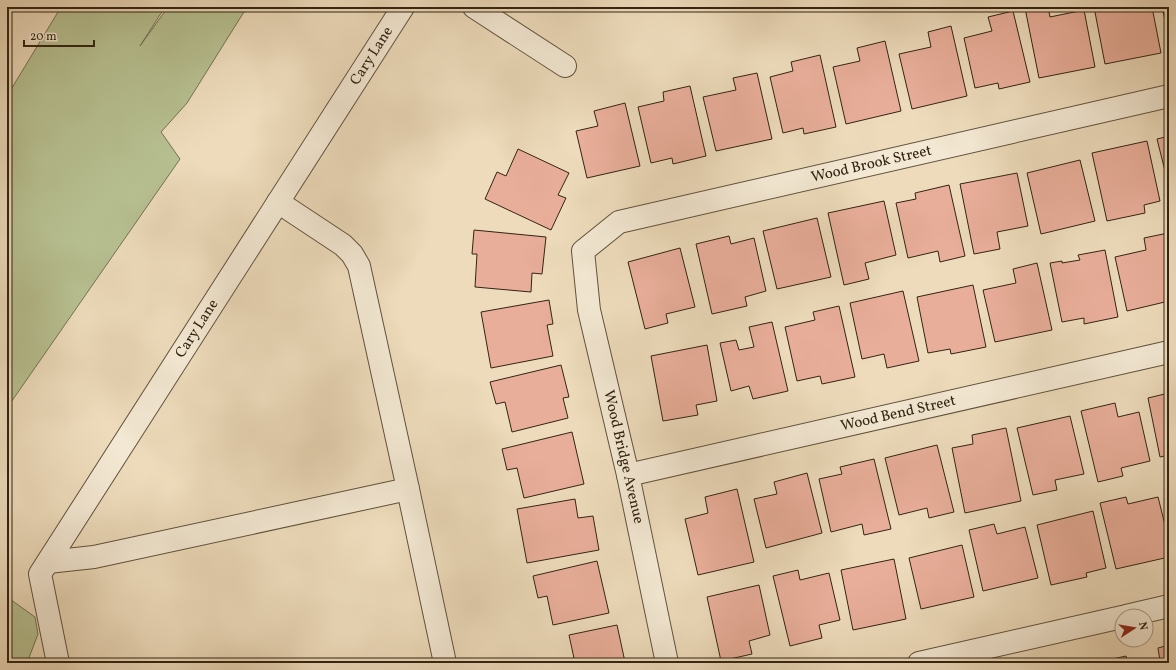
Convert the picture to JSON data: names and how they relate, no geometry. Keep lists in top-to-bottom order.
{
  "streets": {
    "street": [
      "Cary Lane",
      "Wood Brook Street",
      "Wood Bend Street",
      "Wood Bridge Avenue"
    ]
  },
  "crossings": [
    ["Wood Brook Street", "Wood Bridge Avenue"],
    ["Wood Bend Street", "Wood Bridge Avenue"]
  ],
  "scale_bar": "20 m",
  "north": "right"
}
